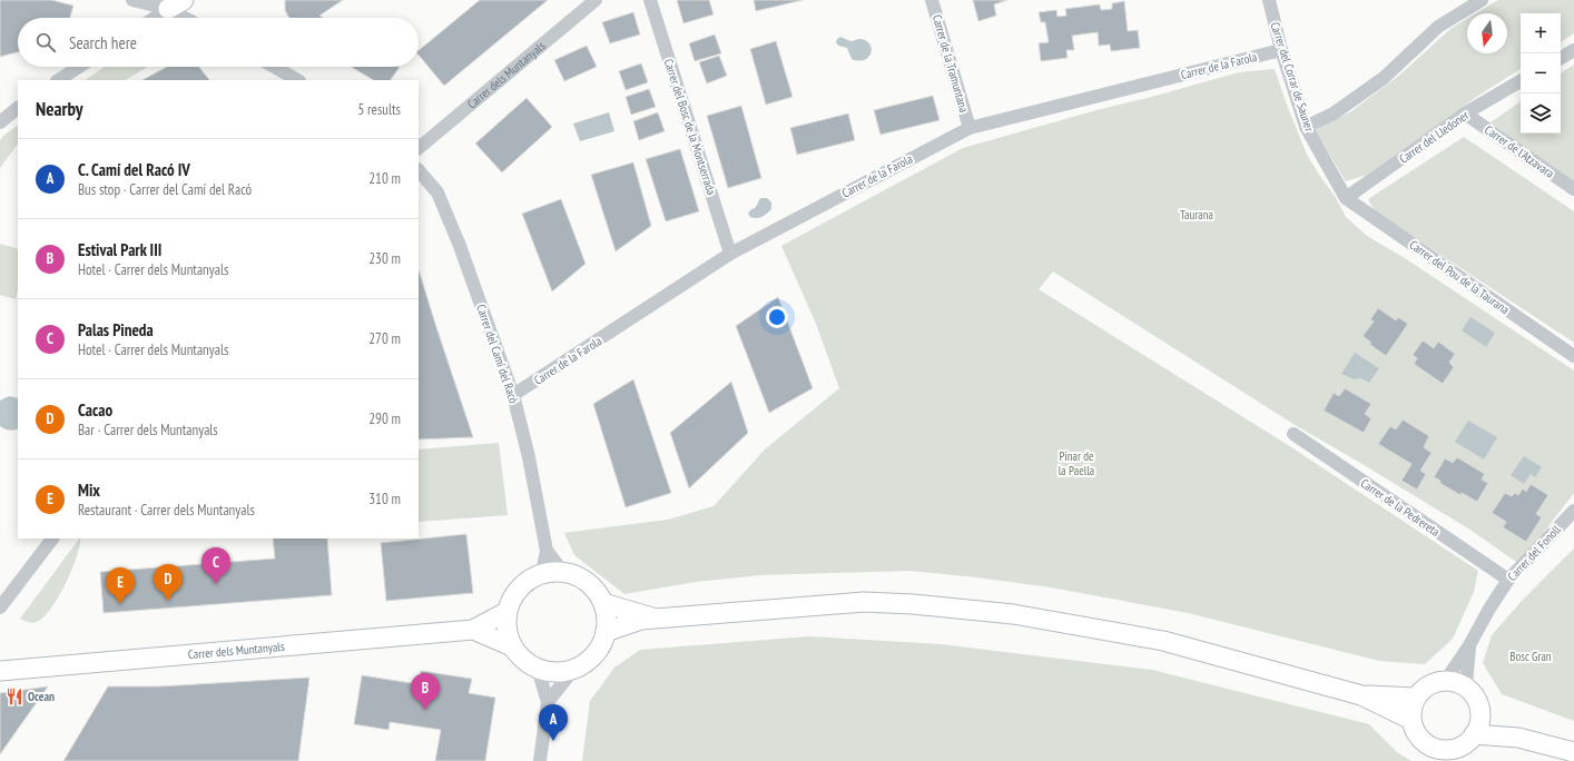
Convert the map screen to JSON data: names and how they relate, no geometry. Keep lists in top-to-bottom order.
{
  "streets": {
    "street": [
      "Carrer de la Tramuntana",
      "Carrer de la Farola",
      "Carrer dels Muntanyals",
      "Carrer del Corrar de Sauner",
      "Carrer del Bosc de la Montserrada",
      "Carrer del Lledoner",
      "Carrer de l'Atzavara",
      "Carrer del Pou de la Taurana",
      "Carrer del Camí del Racó",
      "Carrer de la Pedrereta",
      "Carrer del Fonoll"
    ]
  },
  "crossings": [
    ["Carrer de la Tramuntana", "Carrer de la Farola"],
    ["Carrer de la Farola", "Carrer del Corrar de Sauner"],
    ["Carrer de la Farola", "Carrer del Bosc de la Montserrada"],
    ["Carrer de la Farola", "Carrer del Camí del Racó"],
    ["Carrer dels Muntanyals", "Carrer del Camí del Racó"],
    ["Carrer del Corrar de Sauner", "Carrer del Lledoner"],
    ["Carrer del Corrar de Sauner", "Carrer del Pou de la Taurana"],
    ["Carrer del Lledoner", "Carrer de l'Atzavara"],
    ["Carrer del Lledoner", "Carrer del Pou de la Taurana"],
    ["Carrer de la Pedrereta", "Carrer del Fonoll"]
  ],
  "parks": ["Taurana", "Pinar de la Paella", "Bosc Gran"],
  "places": {
    "restaurant": ["Ocean"]
  },
  "north": "bottom",
  "page": {
    "map_buttons": ["+", "−"],
    "search": "Search here",
    "heading": ["Nearby", "5 results"],
    "list": [
      {
        "mark": "A",
        "name": "C. Camí del Racó IV",
        "note": "Bus stop · Carrer del Camí del Racó",
        "value": "210 m"
      },
      {
        "mark": "B",
        "name": "Estival Park III",
        "note": "Hotel · Carrer dels Muntanyals",
        "value": "230 m"
      },
      {
        "mark": "C",
        "name": "Palas Pineda",
        "note": "Hotel · Carrer dels Muntanyals",
        "value": "270 m"
      },
      {
        "mark": "D",
        "name": "Cacao",
        "note": "Bar · Carrer dels Muntanyals",
        "value": "290 m"
      },
      {
        "mark": "E",
        "name": "Mix",
        "note": "Restaurant · Carrer dels Muntanyals",
        "value": "310 m"
      }
    ],
    "pins": [
      "C",
      "D",
      "E",
      "B",
      "A"
    ]
  }
}
